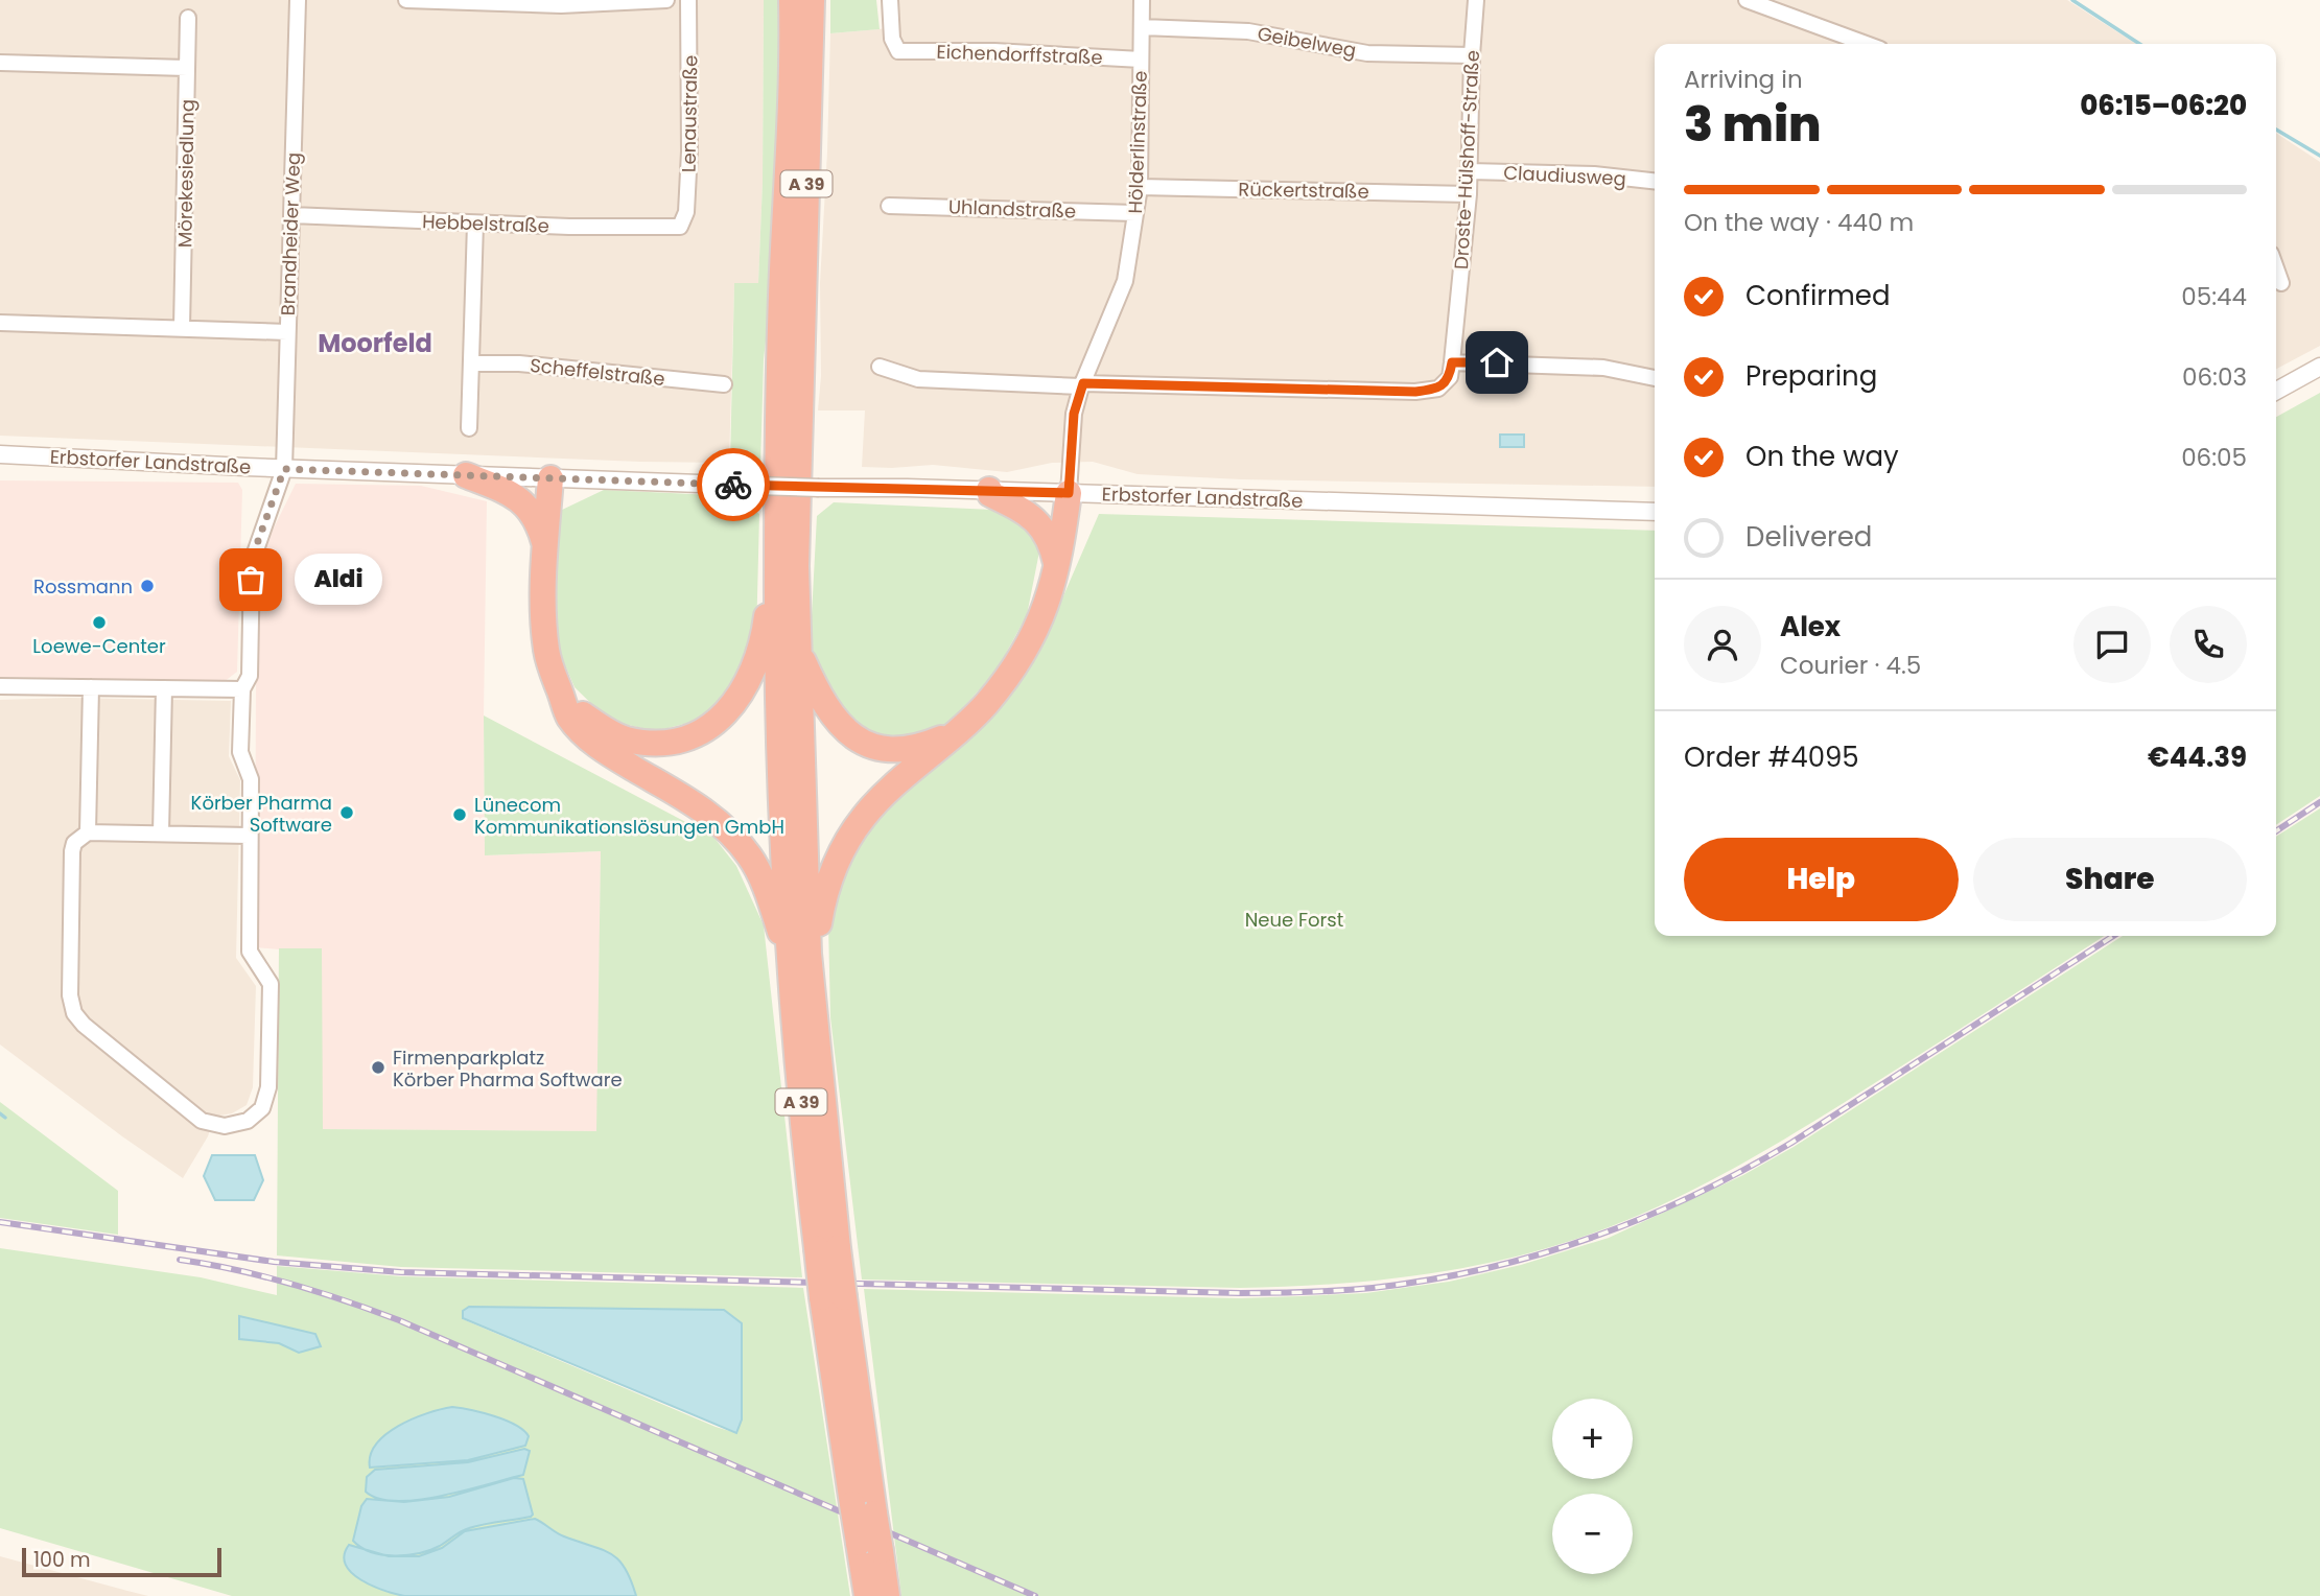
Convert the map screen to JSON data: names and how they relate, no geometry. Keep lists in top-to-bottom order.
{
  "streets": {
    "highway": ["A 39"],
    "street": [
      "Geibelweg",
      "Eichendorffstraße",
      "Lenaustraße",
      "Hölderlinstraße",
      "Droste-Hülshoff-Straße",
      "Mörekesiedlung",
      "Claudiusweg",
      "Rückertstraße",
      "Uhlandstraße",
      "Hebbelstraße",
      "Brandheider Weg",
      "Scheffelstraße",
      "Erbstorfer Landstraße"
    ]
  },
  "crossings": [
    ["Geibelweg", "Hölderlinstraße"],
    ["Geibelweg", "Droste-Hülshoff-Straße"],
    ["Eichendorffstraße", "Hölderlinstraße"],
    ["Lenaustraße", "Hebbelstraße"],
    ["Hölderlinstraße", "Rückertstraße"],
    ["Hölderlinstraße", "Uhlandstraße"],
    ["Hölderlinstraße", "Erbstorfer Landstraße"],
    ["Droste-Hülshoff-Straße", "Claudiusweg"],
    ["Droste-Hülshoff-Straße", "Rückertstraße"],
    ["Hebbelstraße", "Brandheider Weg"],
    ["Brandheider Weg", "Erbstorfer Landstraße"]
  ],
  "districts": ["Moorfeld"],
  "parks": ["Neue Forst"],
  "places": [
    "Aldi",
    "Rossmann",
    "Loewe-Center",
    "Körber Pharma Software",
    "Lünecom Kommunikationslösungen GmbH",
    "Firmenparkplatz Körber Pharma Software"
  ],
  "scale_bar": "100 m",
  "page": {
    "heading": ["3 min", "Arriving in", "06:15–06:20"],
    "panel": [
      "Alex",
      "Courier · 4.5",
      "Order #4095",
      "€44.39"
    ],
    "bar": "On the way · 440 m",
    "list": [
      ["Confirmed", "05:44"],
      ["Preparing", "06:03"],
      ["On the way", "06:05"],
      "Delivered"
    ],
    "bubble": "Aldi",
    "buttons": ["Help", "Share"],
    "map_buttons": ["+", "−"],
    "scale": "100 m"
  }
}
